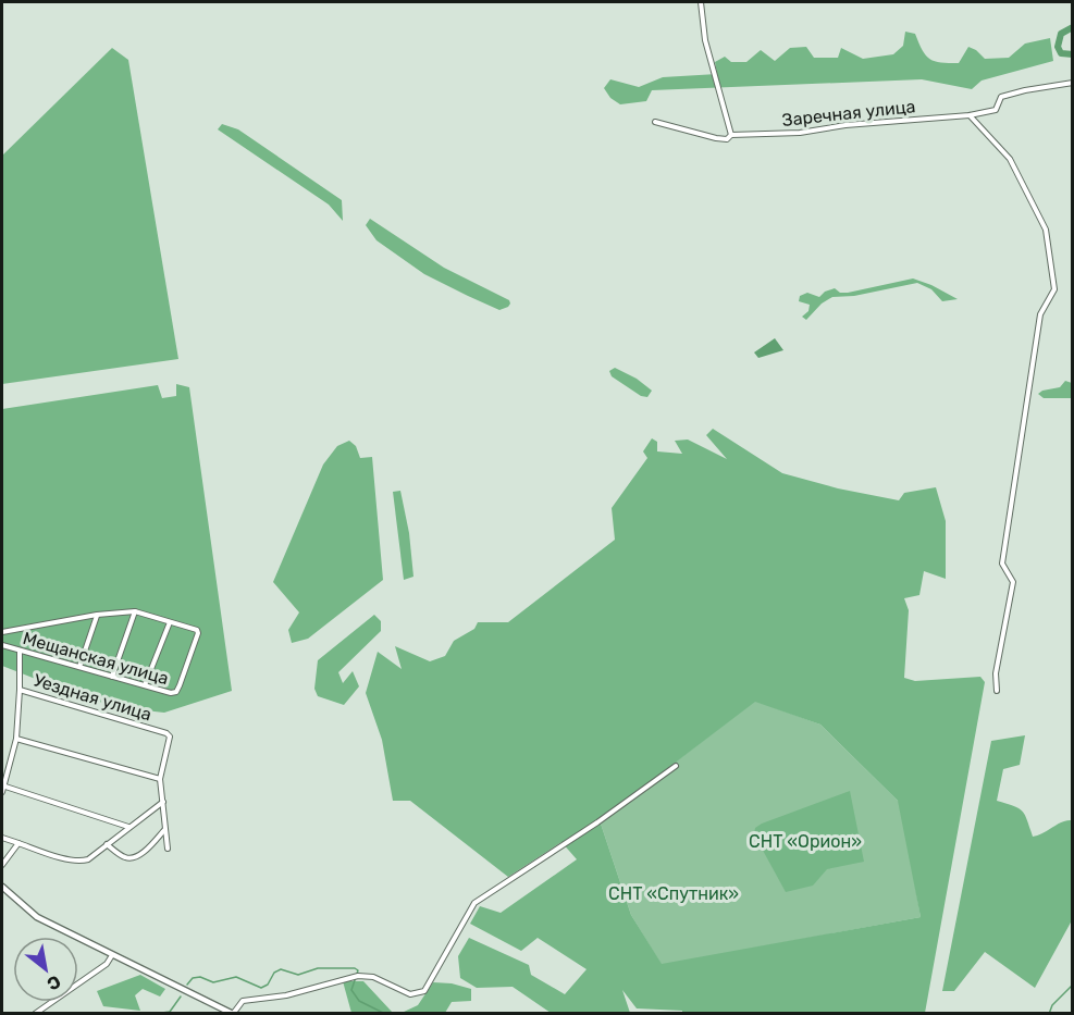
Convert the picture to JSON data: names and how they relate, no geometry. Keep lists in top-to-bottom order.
{
  "streets": {
    "street": ["Заречная улица", "Мещанская улица", "Уездная улица"]
  },
  "parks": ["СНТ «Орион»", "СНТ «Спутник»"],
  "north": "bottom right"
}
